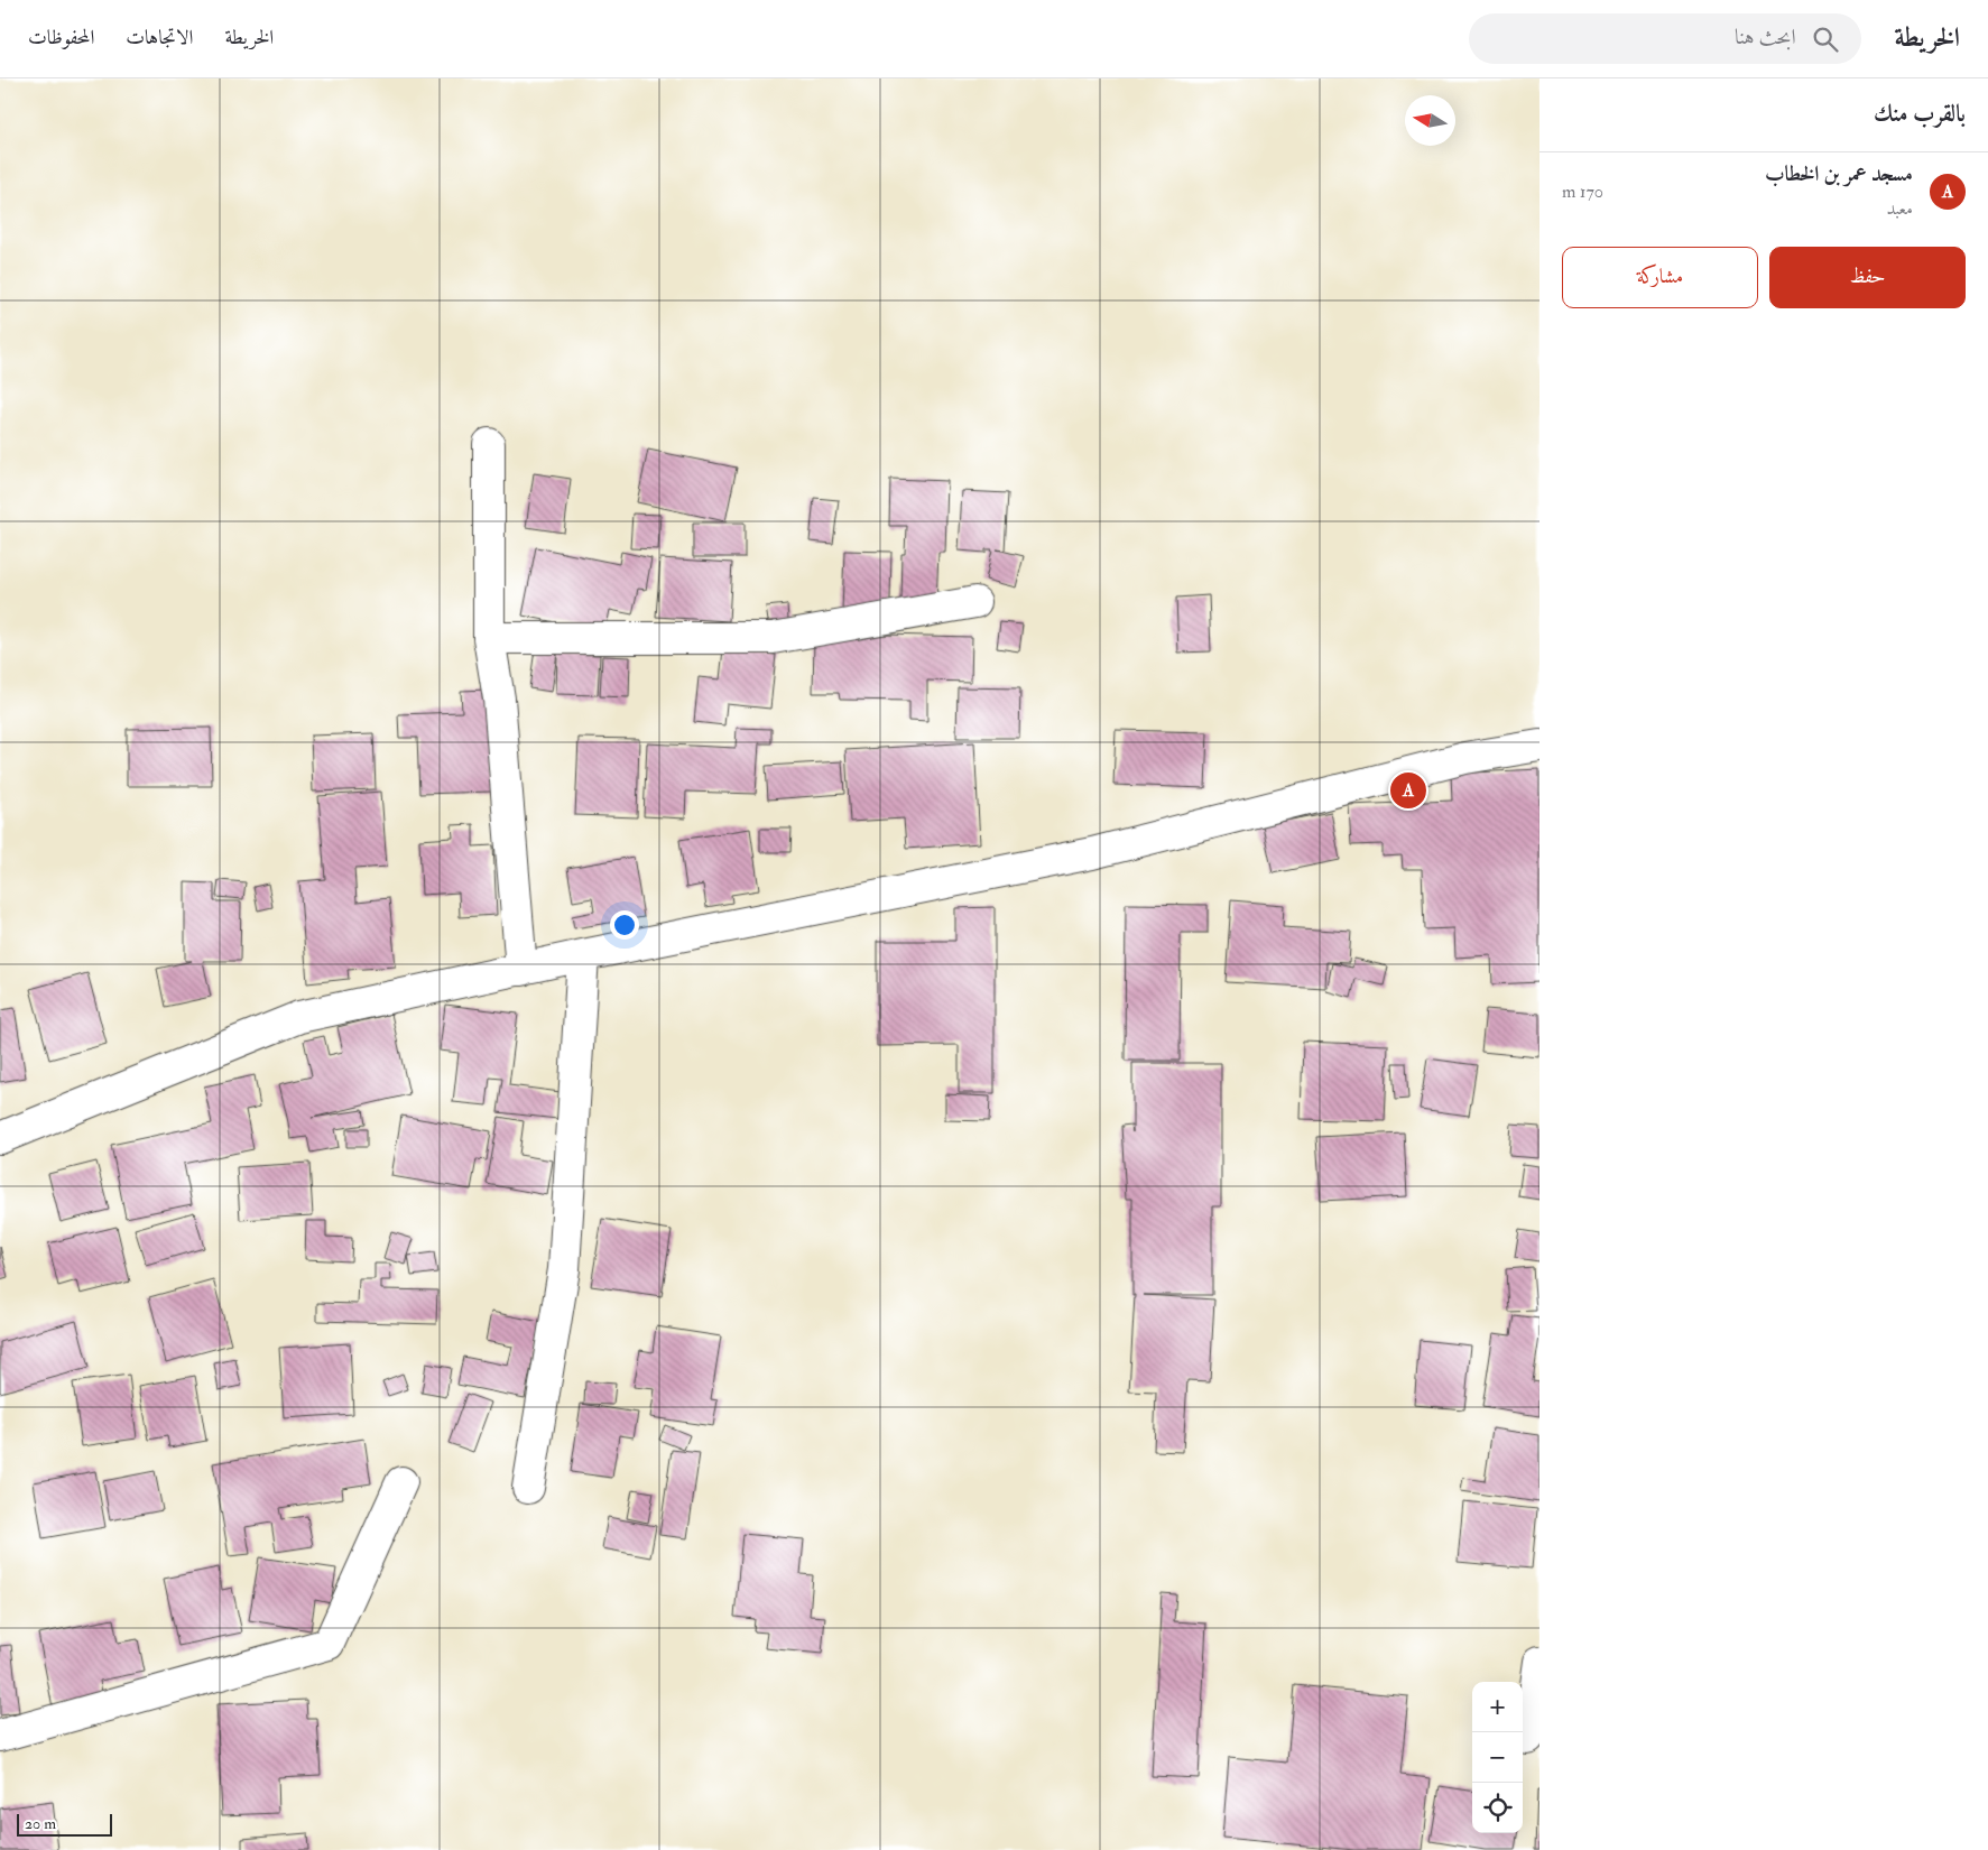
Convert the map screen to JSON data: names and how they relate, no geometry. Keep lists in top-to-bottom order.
{
  "scale_bar": "20 m",
  "north": "left",
  "page": {
    "header": "الخريطة",
    "search": "ابحث هنا",
    "nav": ["الخريطة", "الاتجاهات", "المحفوظات"],
    "heading": "بالقرب منك",
    "list": [
      {
        "mark": "A",
        "name": "مسجد عمر بن الخطاب",
        "note": "معبد",
        "value": "170 m"
      }
    ],
    "buttons": ["حفظ", "مشاركة"],
    "pins": "A",
    "map_buttons": ["+", "−"],
    "scale": "20 m"
  }
}
